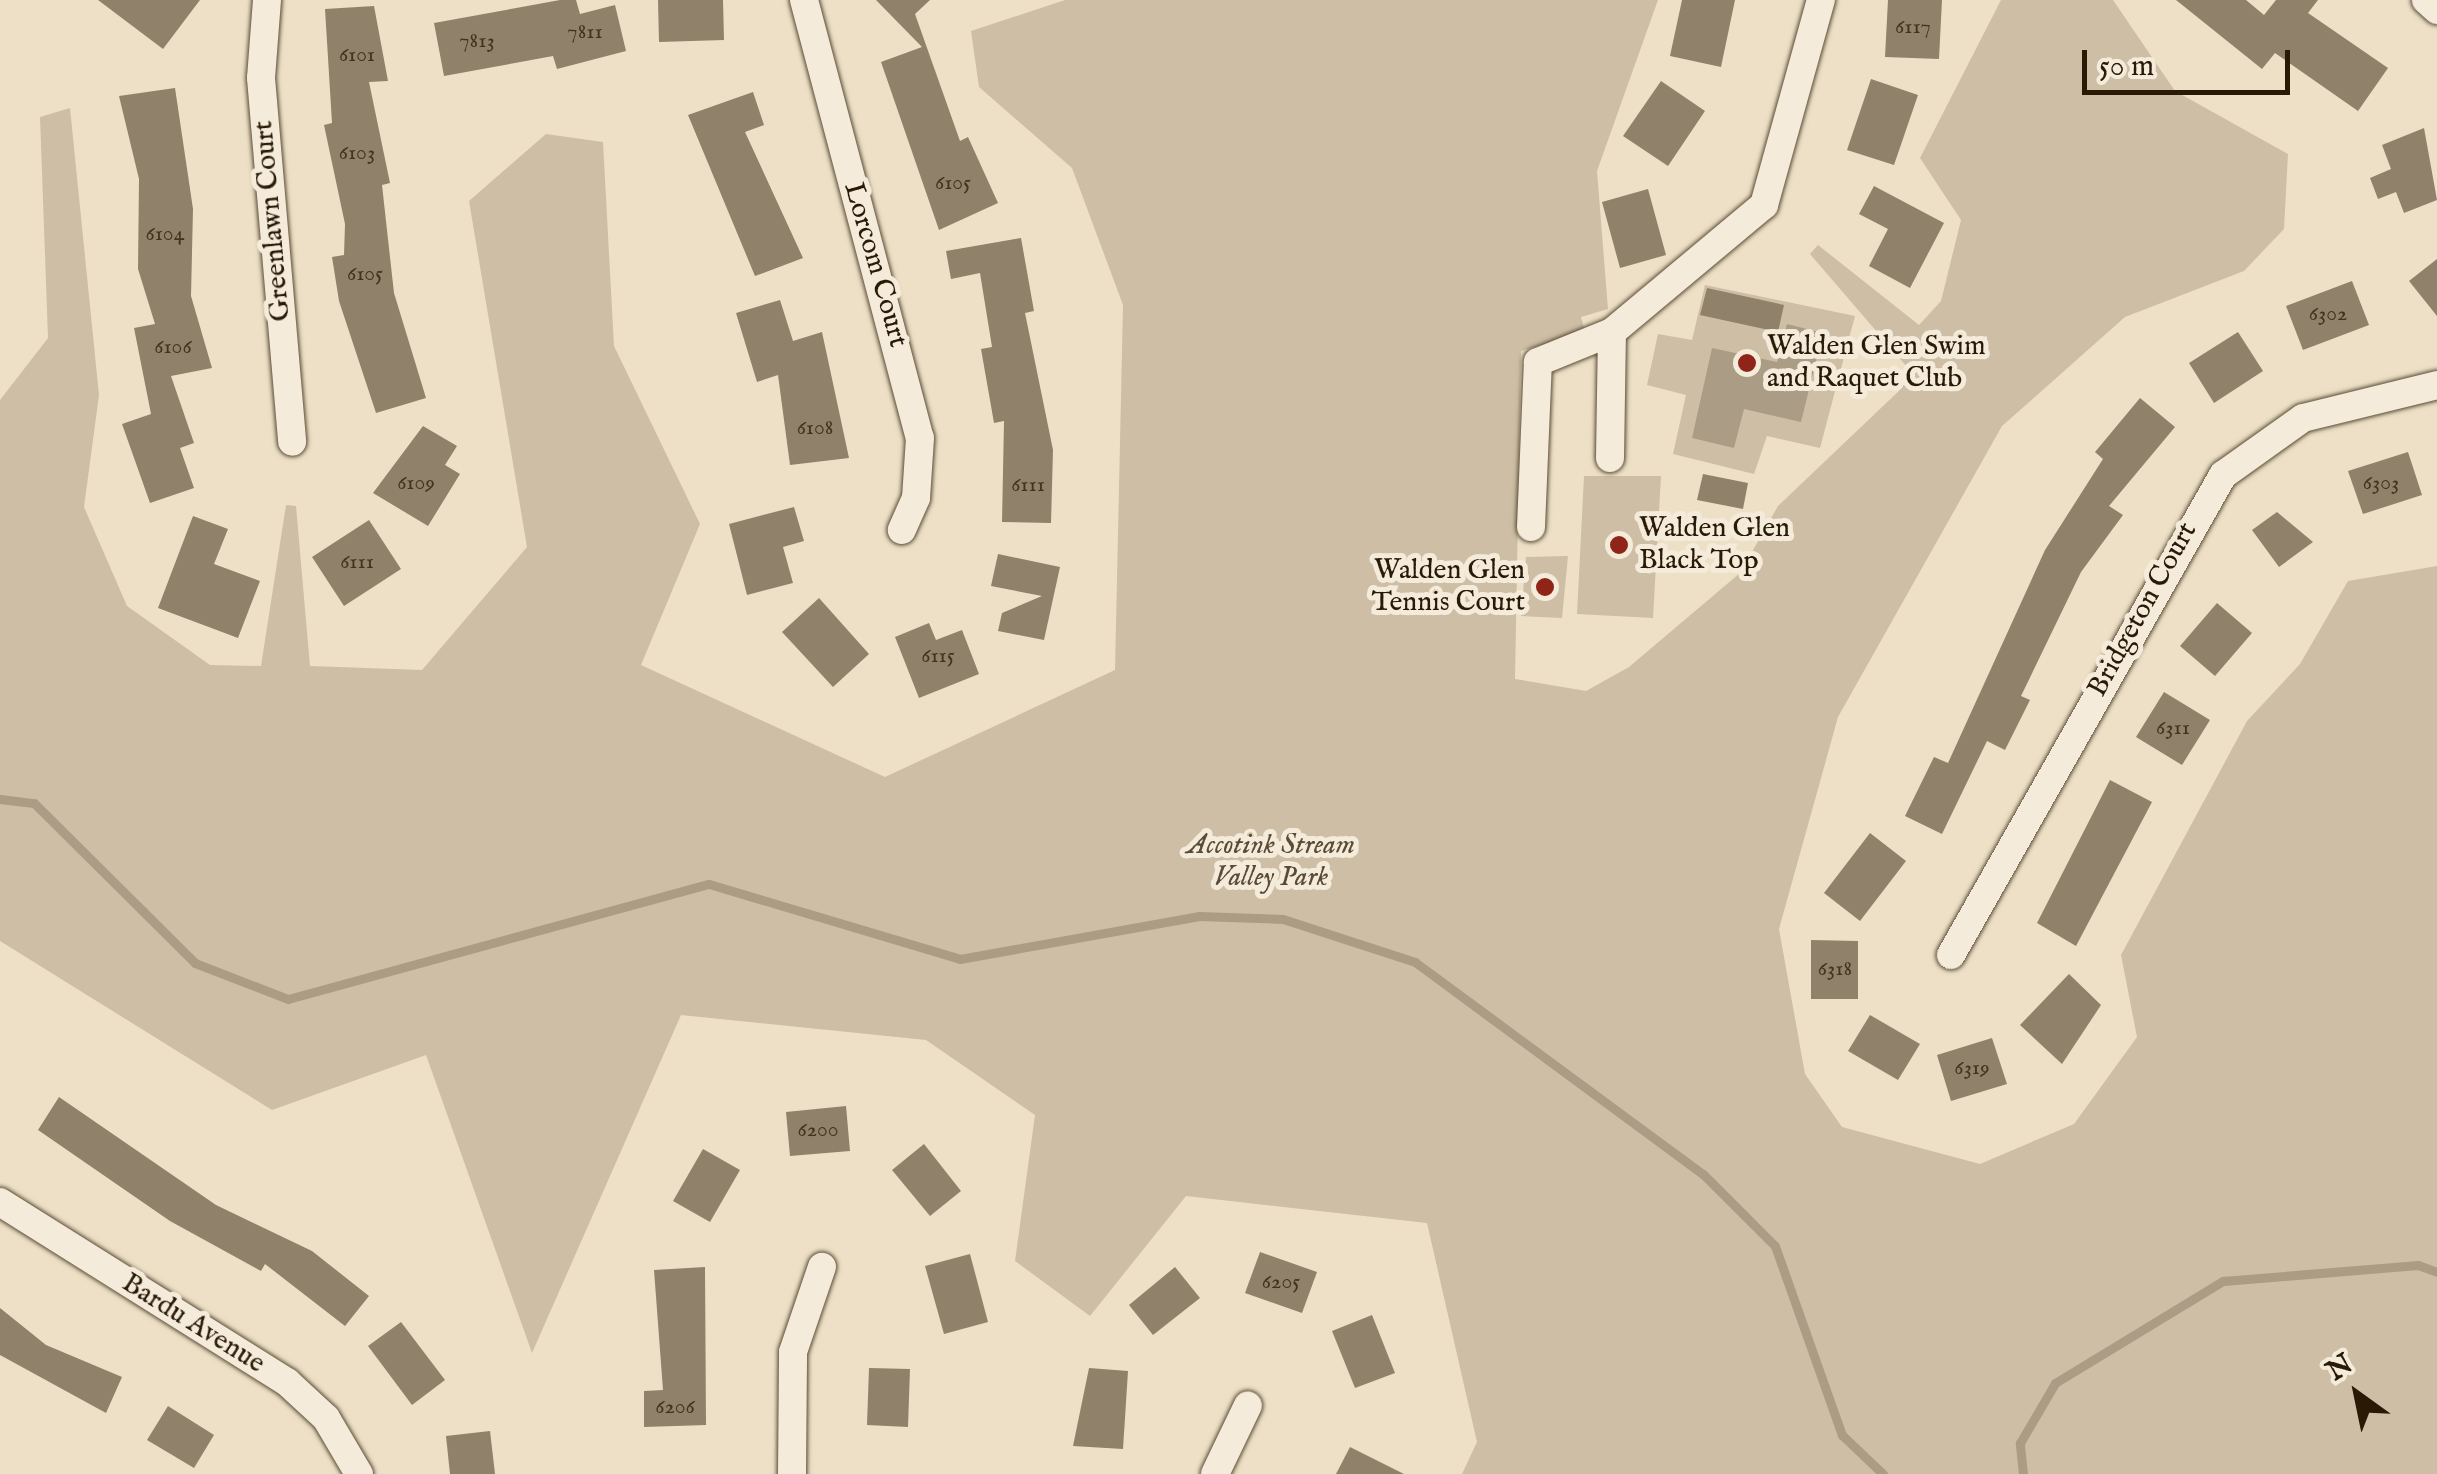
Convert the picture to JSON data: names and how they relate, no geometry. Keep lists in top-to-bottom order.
{
  "streets": {
    "street": [
      "Greenlawn Court",
      "Lorcom Court",
      "Bridgeton Court",
      "Bardu Avenue"
    ]
  },
  "parks": ["Accotink Stream Valley Park"],
  "places": ["Walden Glen Swim and Raquet Club", "Walden Glen Black Top", "Walden Glen Tennis Court"],
  "house_numbers": [
    "6117",
    "7811",
    "7813",
    "6101",
    "6103",
    "6105",
    "6104",
    "6105",
    "6302",
    "6106",
    "6108",
    "6109",
    "6303",
    "6111",
    "6111",
    "6115",
    "6311",
    "6318",
    "6319",
    "6200",
    "6205",
    "6206"
  ],
  "scale_bar": "50 m",
  "north": "top left"
}
